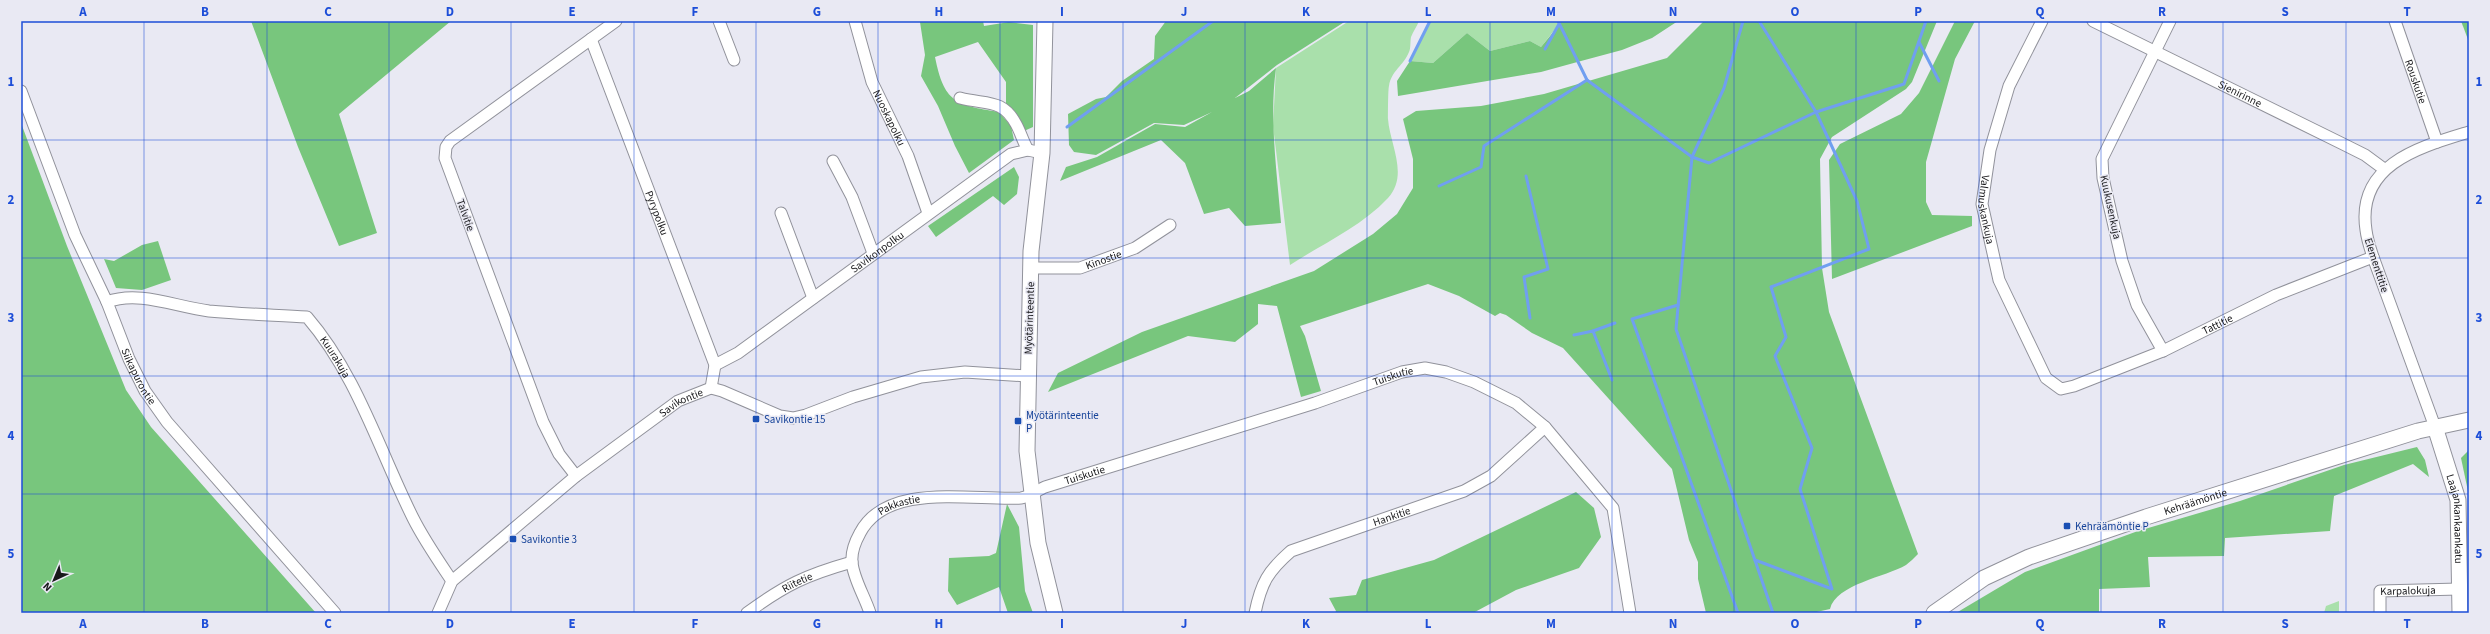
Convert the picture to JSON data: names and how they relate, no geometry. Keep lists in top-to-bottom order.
{
  "streets": {
    "street": [
      "Rouskutie",
      "Sienirinne",
      "Nuoskapolku",
      "Kuukusenkuja",
      "Valmuskankuja",
      "Pyrypolku",
      "Talvitie",
      "Savikonpolku",
      "Kinostie",
      "Elementtitie",
      "Myötärinteentie",
      "Tattitie",
      "Kuurakuja",
      "Siikapurontie",
      "Tuiskutie",
      "Savikontie",
      "Kehräämöntie",
      "Pakkastie",
      "Hankitie",
      "Laajankankaankatu",
      "Riitetie",
      "Karpalokuja"
    ]
  },
  "crossings": [
    ["Rouskutie", "Elementtitie"],
    ["Sienirinne", "Kuukusenkuja"],
    ["Sienirinne", "Elementtitie"],
    ["Nuoskapolku", "Savikonpolku"],
    ["Kuukusenkuja", "Tattitie"],
    ["Valmuskankuja", "Tattitie"],
    ["Pyrypolku", "Talvitie"],
    ["Pyrypolku", "Savikonpolku"],
    ["Talvitie", "Savikontie"],
    ["Savikonpolku", "Myötärinteentie"],
    ["Kinostie", "Myötärinteentie"],
    ["Elementtitie", "Tattitie"],
    ["Elementtitie", "Kehräämöntie"],
    ["Elementtitie", "Laajankankaankatu"],
    ["Myötärinteentie", "Tuiskutie"],
    ["Myötärinteentie", "Savikontie"],
    ["Myötärinteentie", "Pakkastie"],
    ["Kuurakuja", "Siikapurontie"],
    ["Kuurakuja", "Savikontie"],
    ["Tuiskutie", "Pakkastie"],
    ["Tuiskutie", "Hankitie"],
    ["Kehräämöntie", "Laajankankaankatu"],
    ["Pakkastie", "Riitetie"],
    ["Laajankankaankatu", "Karpalokuja"]
  ],
  "places": {
    "transit": [
      "Savikontie 15",
      "Myötärinteentie P",
      "Kehräämöntie P",
      "Savikontie 3"
    ]
  },
  "north": "bottom left",
  "grid": {
    "columns": [
      "A",
      "B",
      "C",
      "D",
      "E",
      "F",
      "G",
      "H",
      "I",
      "J",
      "K",
      "L",
      "M",
      "N",
      "O",
      "P",
      "Q",
      "R",
      "S",
      "T"
    ],
    "rows": [
      "1",
      "2",
      "3",
      "4",
      "5"
    ]
  }
}
